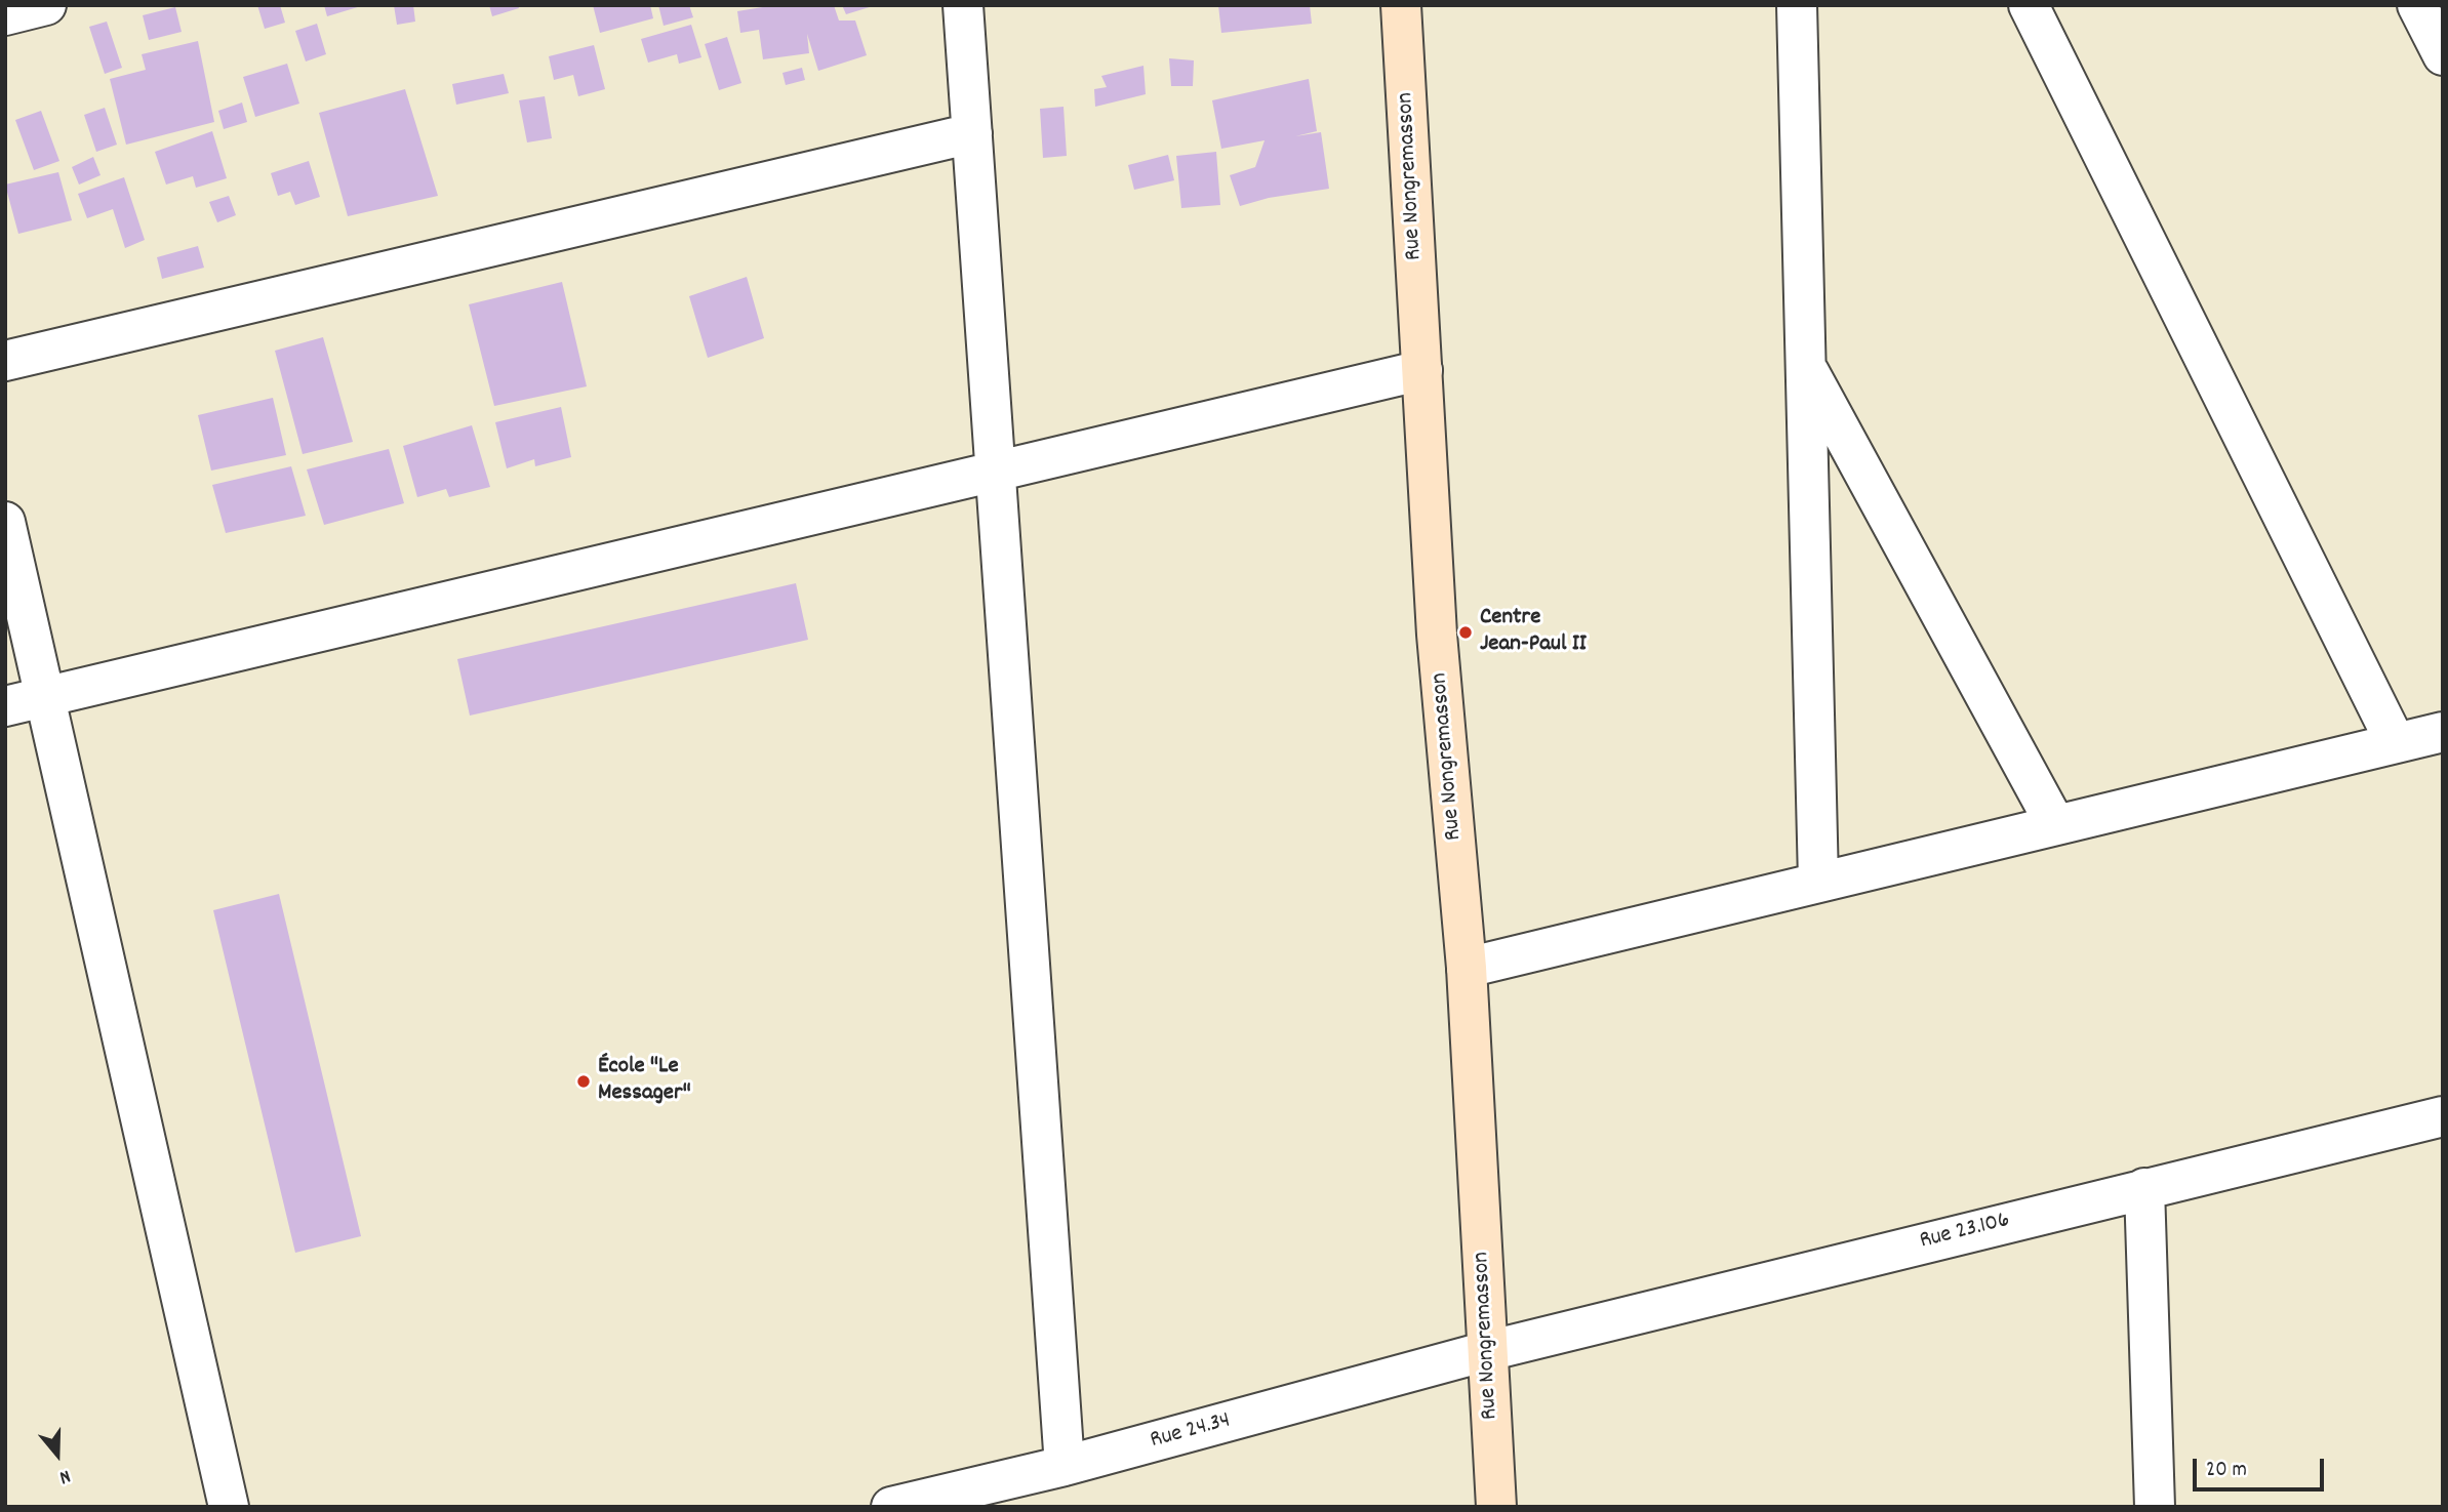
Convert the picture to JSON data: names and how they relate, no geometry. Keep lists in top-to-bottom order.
{
  "streets": {
    "street": ["Rue Nongremasson", "Rue 23.106", "Rue 24.34"]
  },
  "crossings": [
    ["Rue Nongremasson", "Rue 23.106"],
    ["Rue Nongremasson", "Rue 24.34"],
    ["Rue 23.106", "Rue 24.34"]
  ],
  "places": ["Centre Jean-Paul II", "École \"Le Messager\""],
  "scale_bar": "20 m",
  "north": "bottom"
}
